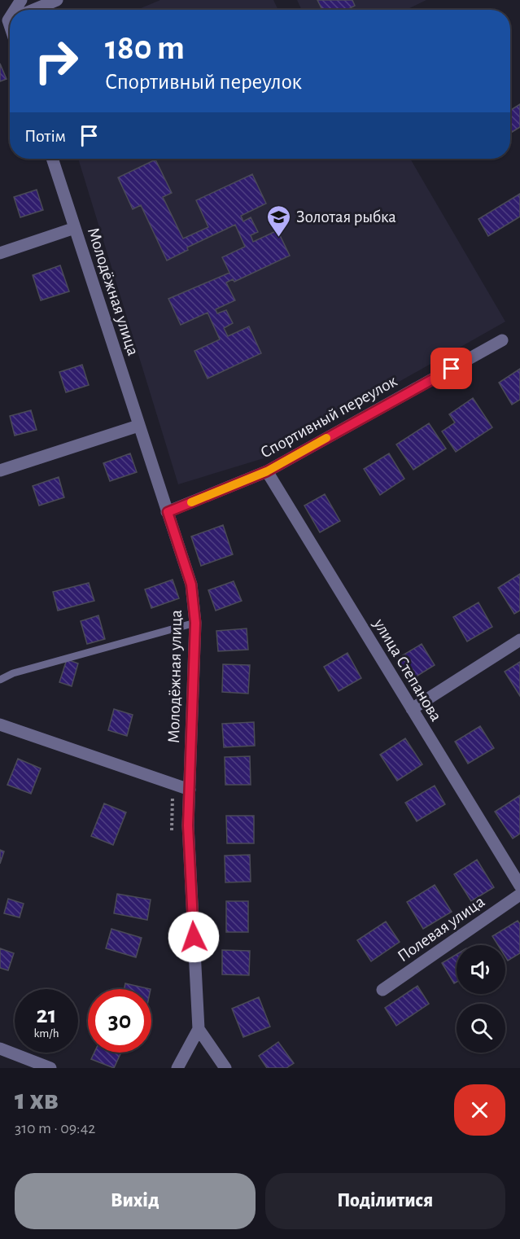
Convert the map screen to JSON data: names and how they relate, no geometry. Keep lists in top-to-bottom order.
{
  "streets": {
    "street": [
      "Молодёжная улица",
      "Спортивный переулок",
      "улица Степанова",
      "Полевая улица"
    ]
  },
  "crossings": [
    ["Молодёжная улица", "Спортивный переулок"],
    ["Спортивный переулок", "улица Степанова"]
  ],
  "places": {
    "school or university": ["Золотая рыбка"]
  },
  "page": {
    "turn": ["180 m", "Спортивный переулок"],
    "then": "Потім",
    "speed": "21 km/h",
    "limit": "30",
    "heading": ["1 хв", "310 m · 09:42"],
    "buttons": ["Вихід", "Поділитися"]
  }
}
